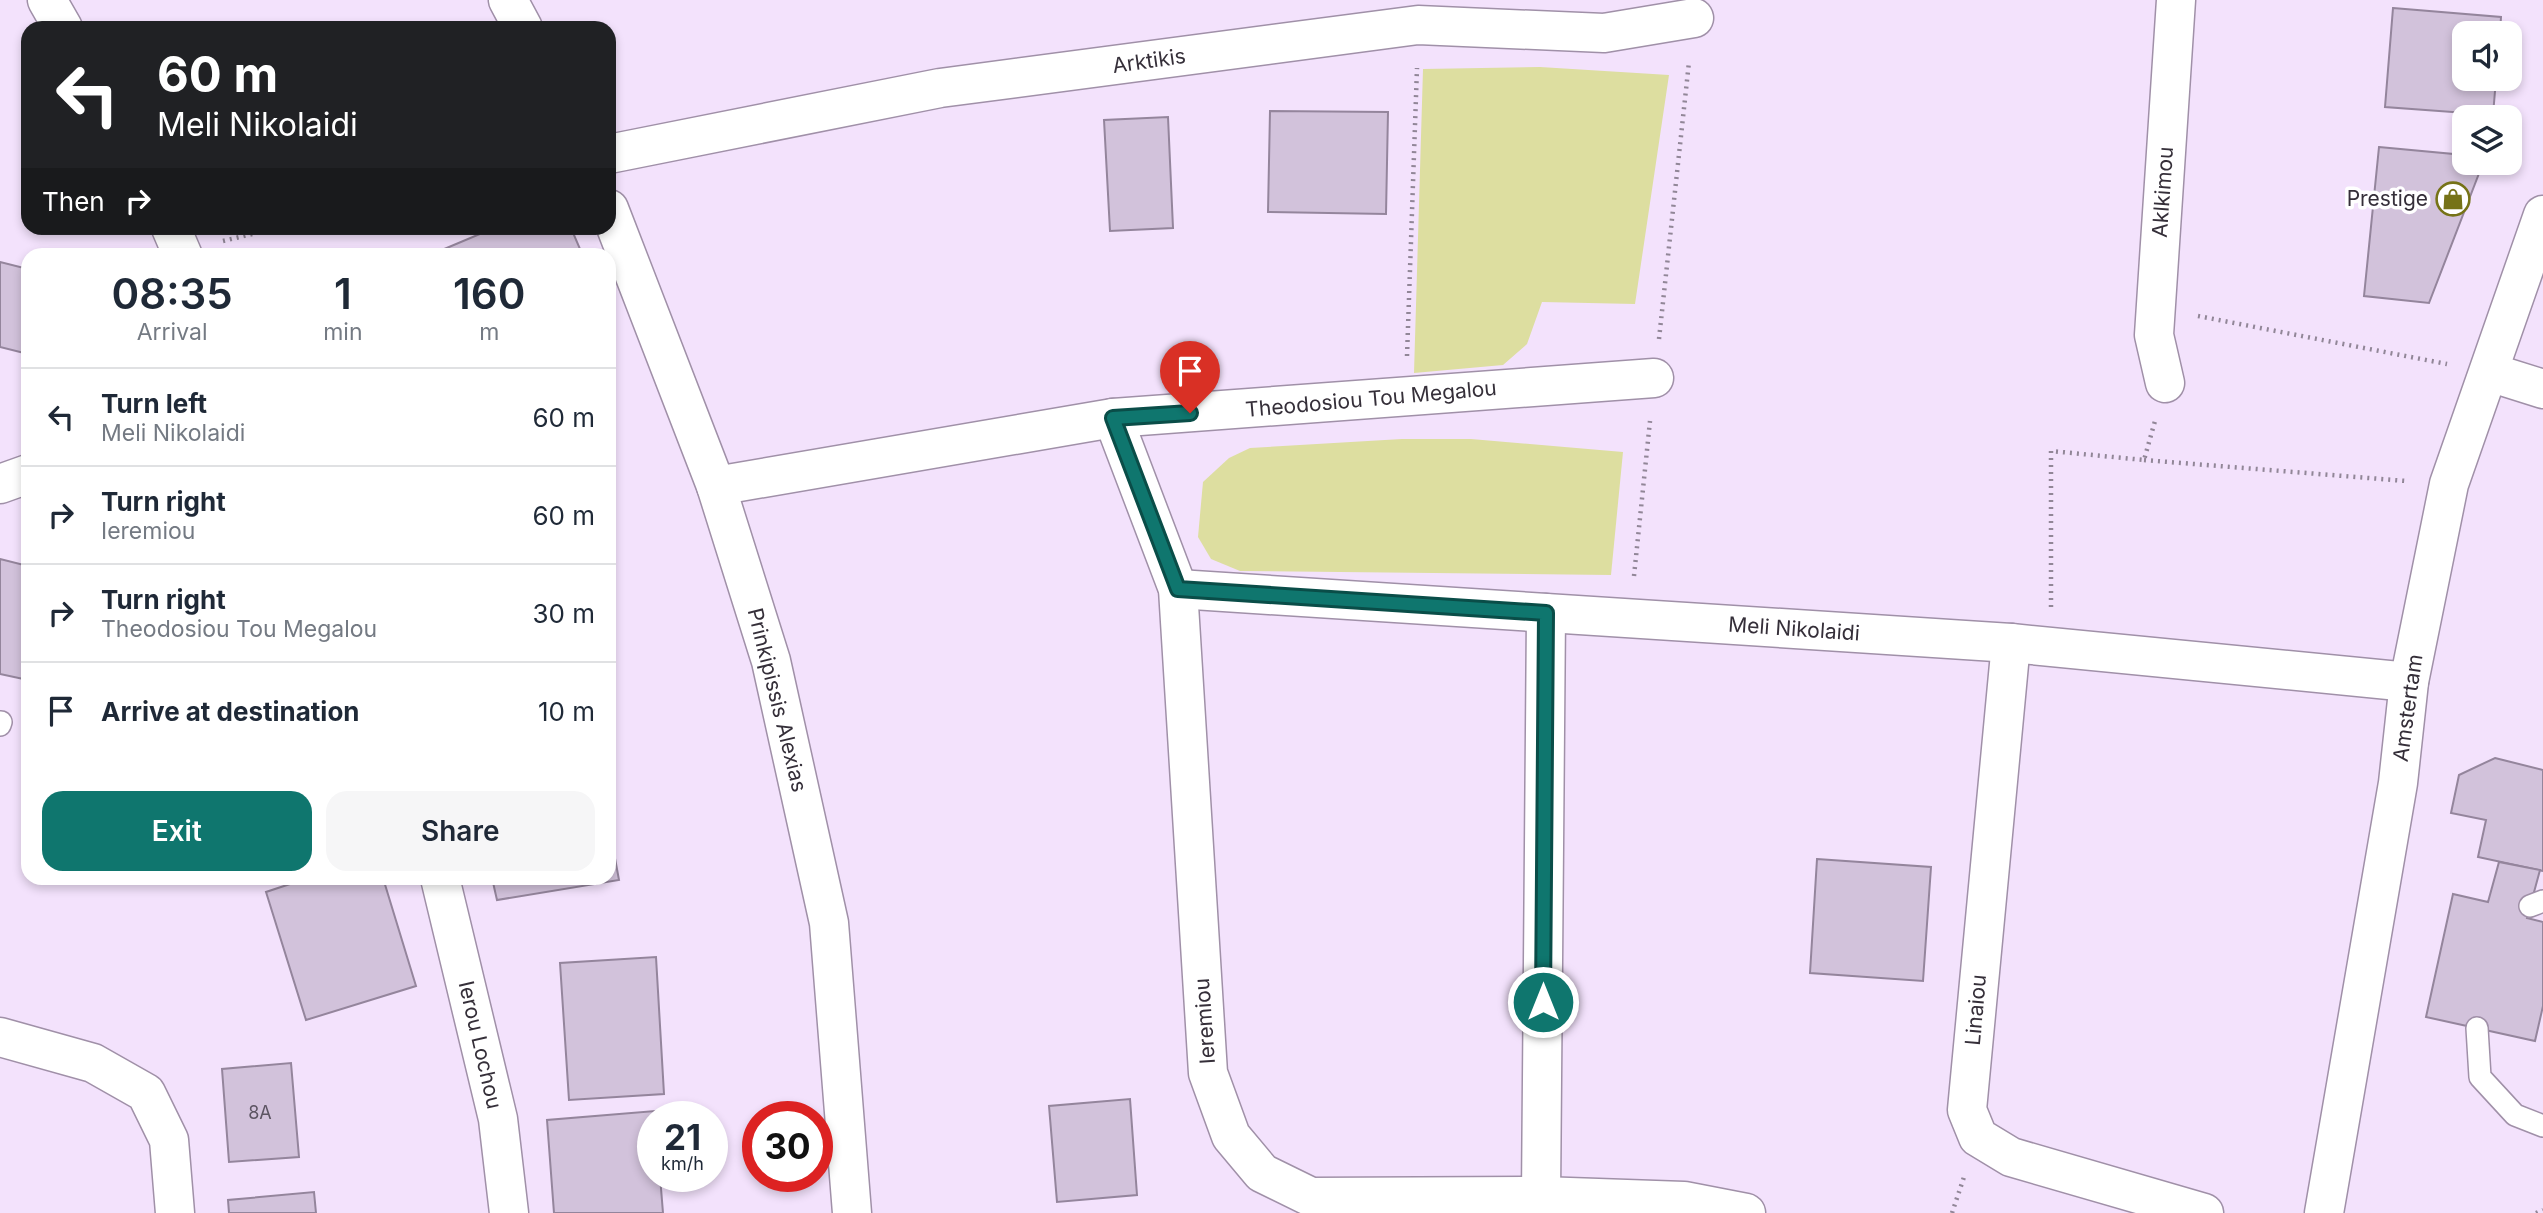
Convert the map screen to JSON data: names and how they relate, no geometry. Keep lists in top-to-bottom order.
{
  "streets": {
    "street": [
      "Arktikis",
      "Aklkimou",
      "Theodosiou Tou Megalou",
      "Meli Nikolaidi",
      "Prinkipissis Alexias",
      "Amstertam",
      "Linaiou",
      "Ieremiou",
      "Ierou Lochou"
    ]
  },
  "crossings": [
    ["Theodosiou Tou Megalou", "Prinkipissis Alexias"],
    ["Theodosiou Tou Megalou", "Ieremiou"],
    ["Meli Nikolaidi", "Amstertam"],
    ["Meli Nikolaidi", "Linaiou"],
    ["Meli Nikolaidi", "Ieremiou"]
  ],
  "places": {
    "shop": ["Prestige"]
  },
  "house_numbers": ["8A"],
  "page": {
    "turn": ["60 m", "Meli Nikolaidi"],
    "then": "Then",
    "eta": [
      "08:35",
      "Arrival",
      "1",
      "min",
      "160",
      "m"
    ],
    "list": [
      {
        "name": "Turn left",
        "note": "Meli Nikolaidi",
        "value": "60 m"
      },
      {
        "name": "Turn right",
        "note": "Ieremiou",
        "value": "60 m"
      },
      {
        "name": "Turn right",
        "note": "Theodosiou Tou Megalou",
        "value": "30 m"
      },
      {
        "name": "Arrive at destination",
        "value": "10 m"
      }
    ],
    "buttons": ["Exit", "Share"],
    "speed": "21 km/h",
    "limit": "30"
  }
}
